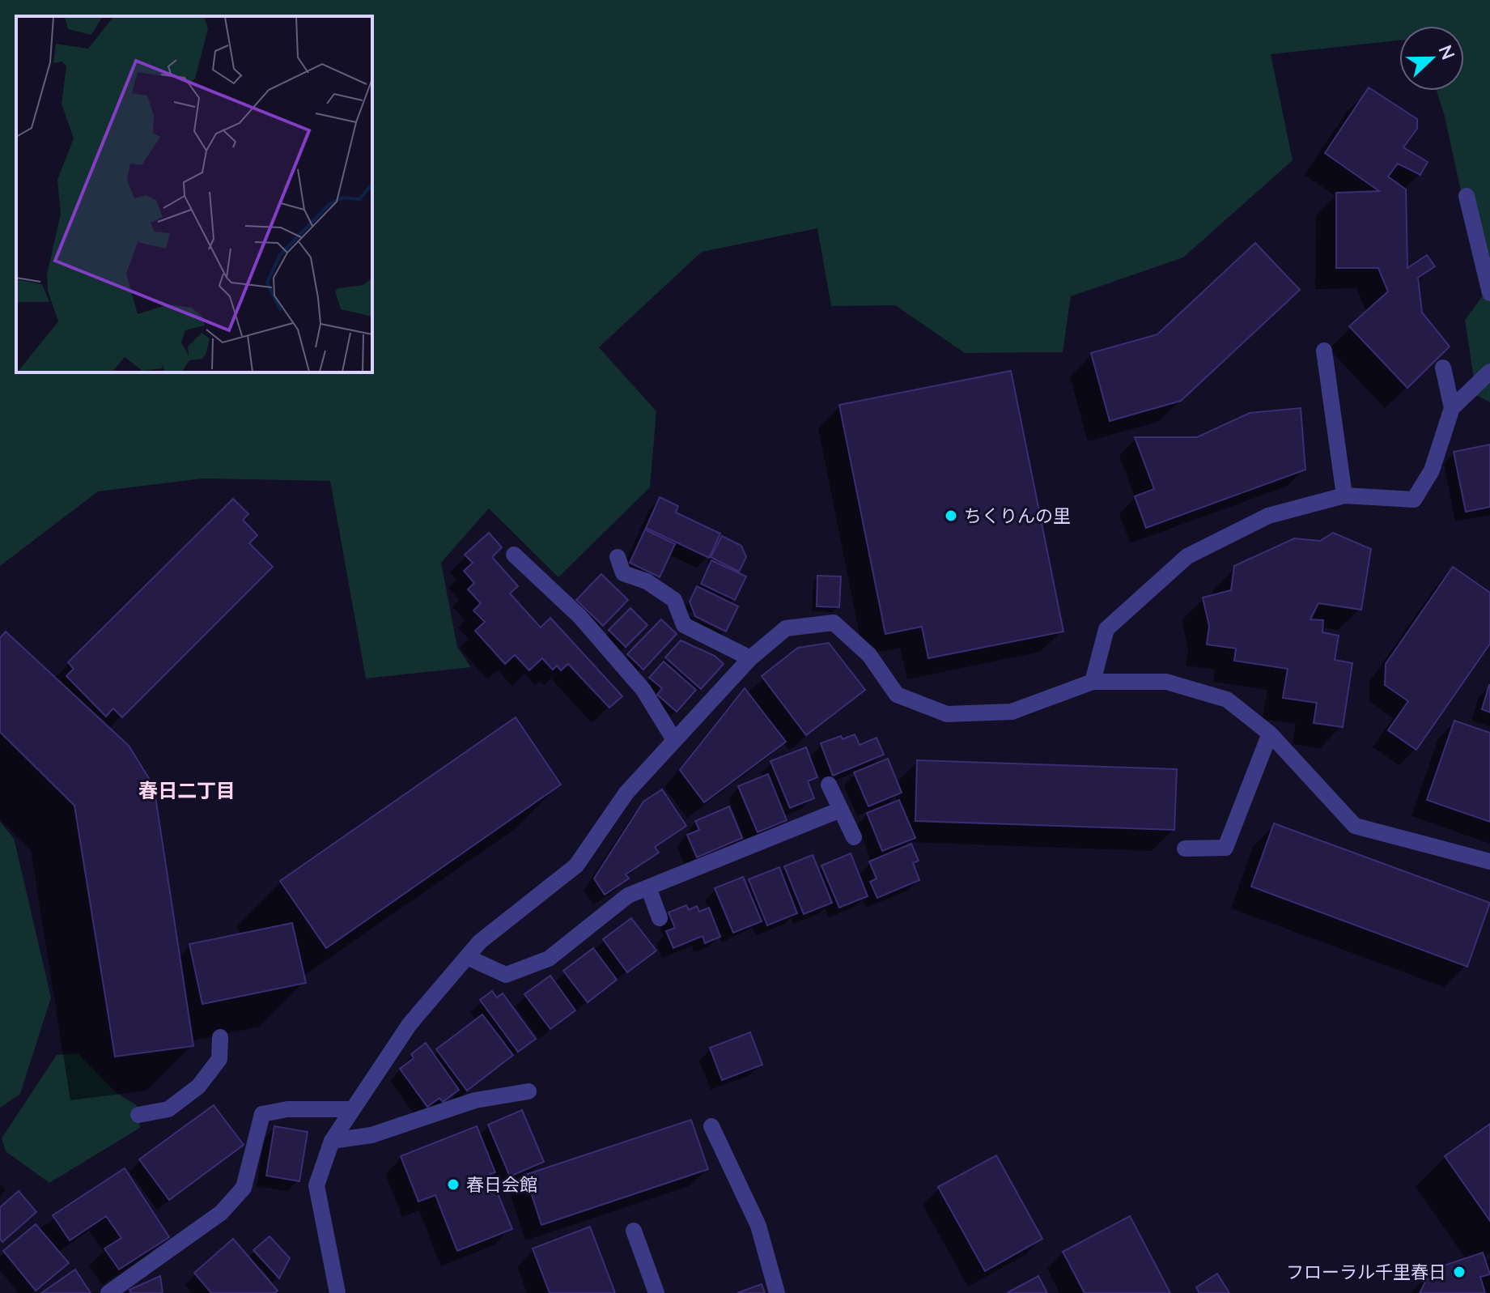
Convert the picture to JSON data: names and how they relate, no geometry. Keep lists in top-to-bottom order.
{
  "districts": ["春日二丁目"],
  "places": ["ちくりんの里", "春日会館", "フローラル千里春日"],
  "north": "right"
}
